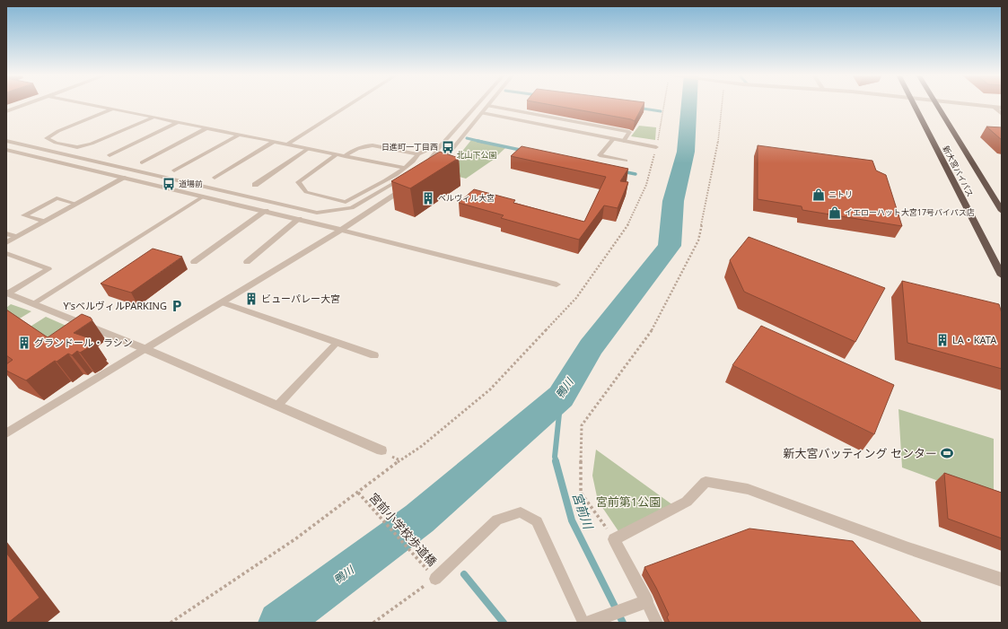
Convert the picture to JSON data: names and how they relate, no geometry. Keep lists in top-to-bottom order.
{
  "streets": {
    "highway": ["新大宮バイパス"],
    "path": ["宮前小学校歩道橋"]
  },
  "water": ["鴨川", "宮前川"],
  "parks": ["北山下公園", "宮前第1公園"],
  "places": {
    "bus stop": ["日進町一丁目西", "道場前"],
    "shop": ["ニトリ", "イエローハット大宮17号バイパス店"],
    "building": [
      "ベルヴィル大宮",
      "ビューパレー大宮",
      "LA・KATA",
      "グランドール・ラシン"
    ],
    "parking": ["Y'sベルヴィルPARKING"],
    "sports": ["新大宮バッティング センター"]
  }
}
